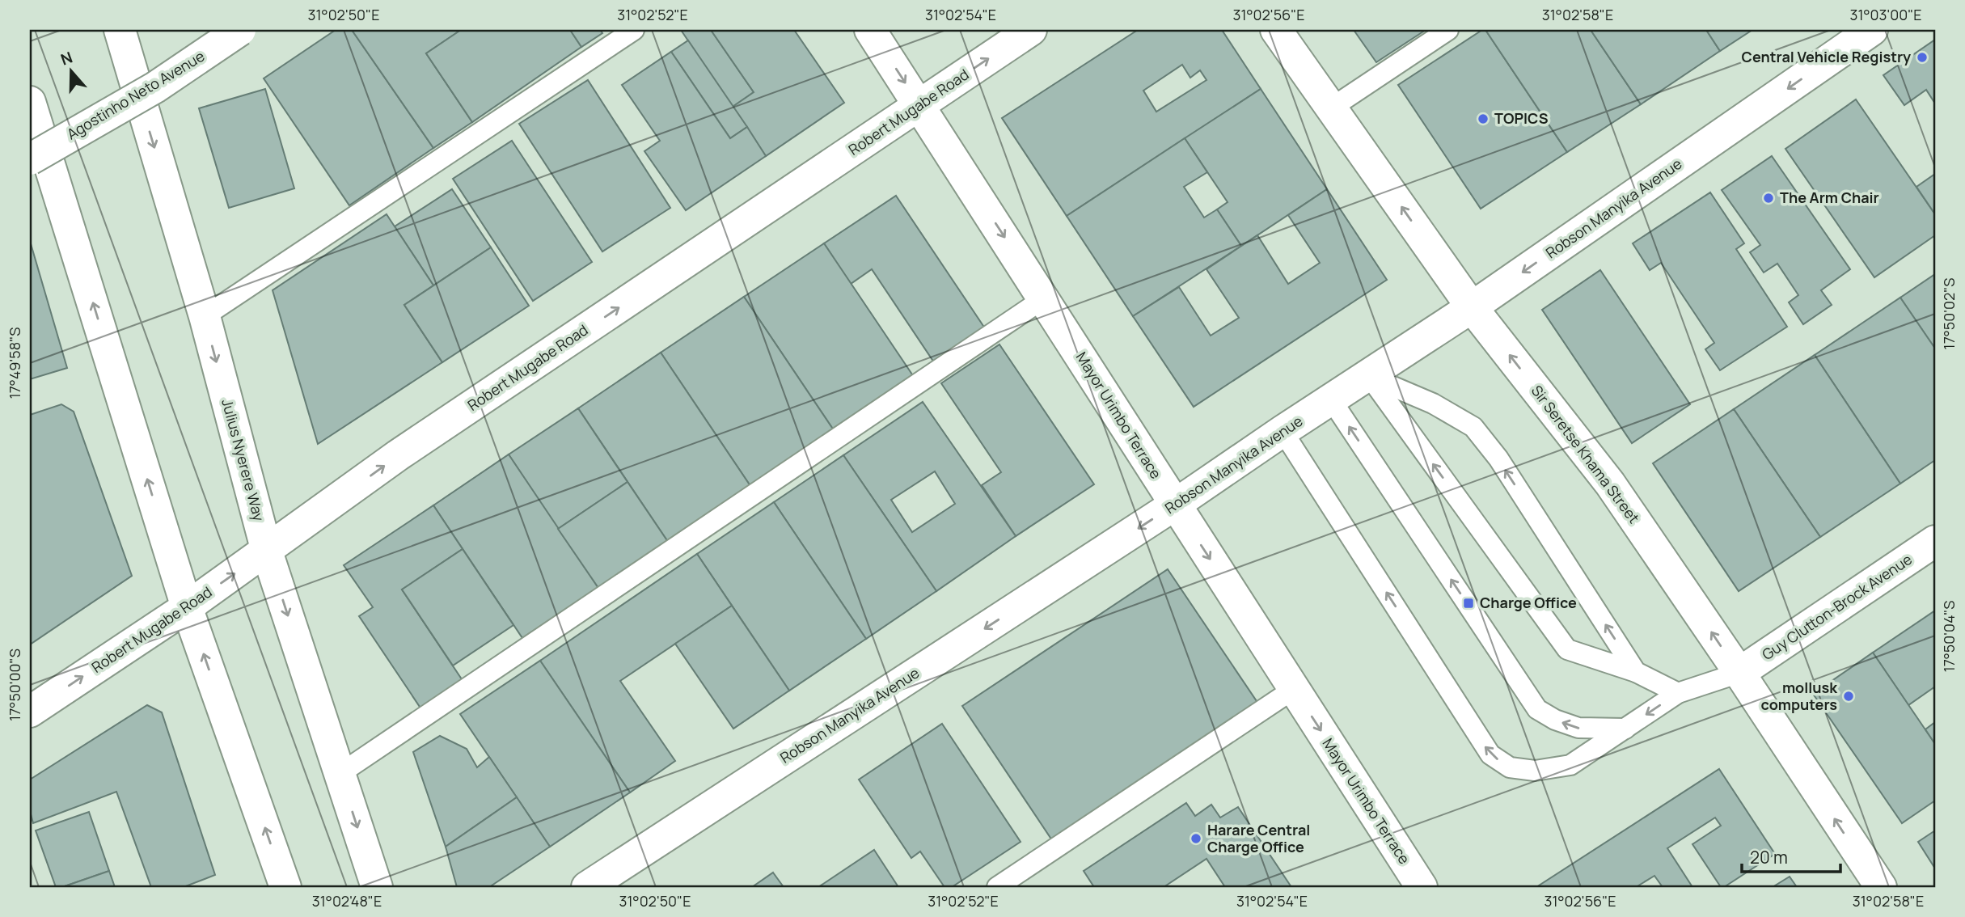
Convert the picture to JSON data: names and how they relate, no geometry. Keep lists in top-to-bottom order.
{
  "streets": {
    "main road": [
      "Agostinho Neto Avenue",
      "Robert Mugabe Road",
      "Robson Manyika Avenue",
      "Mayor Urimbo Terrace",
      "Sir Seretse Khama Street",
      "Julius Nyerere Way",
      "Guy Clutton-Brock Avenue"
    ]
  },
  "crossings": [
    ["Robert Mugabe Road", "Mayor Urimbo Terrace"],
    ["Robert Mugabe Road", "Julius Nyerere Way"],
    ["Robson Manyika Avenue", "Mayor Urimbo Terrace"],
    ["Robson Manyika Avenue", "Sir Seretse Khama Street"],
    ["Sir Seretse Khama Street", "Guy Clutton-Brock Avenue"]
  ],
  "one_way": [
    "Robert Mugabe Road",
    "Robson Manyika Avenue",
    "Mayor Urimbo Terrace",
    "Sir Seretse Khama Street"
  ],
  "places": {
    "other": [
      "Central Vehicle Registry",
      "TOPICS",
      "The Arm Chair",
      "mollusk computers",
      "Harare Central Charge Office"
    ],
    "transit": ["Charge Office"]
  },
  "scale_bar": "20 m",
  "north": "top",
  "coordinates": [
    "31°02'50\"E",
    "31°02'52\"E",
    "31°02'54\"E",
    "31°02'56\"E",
    "31°02'58\"E",
    "31°03'00\"E",
    "17°50'02\"S",
    "17°49'58\"S",
    "17°50'04\"S",
    "17°50'00\"S",
    "31°02'48\"E"
  ]
}
